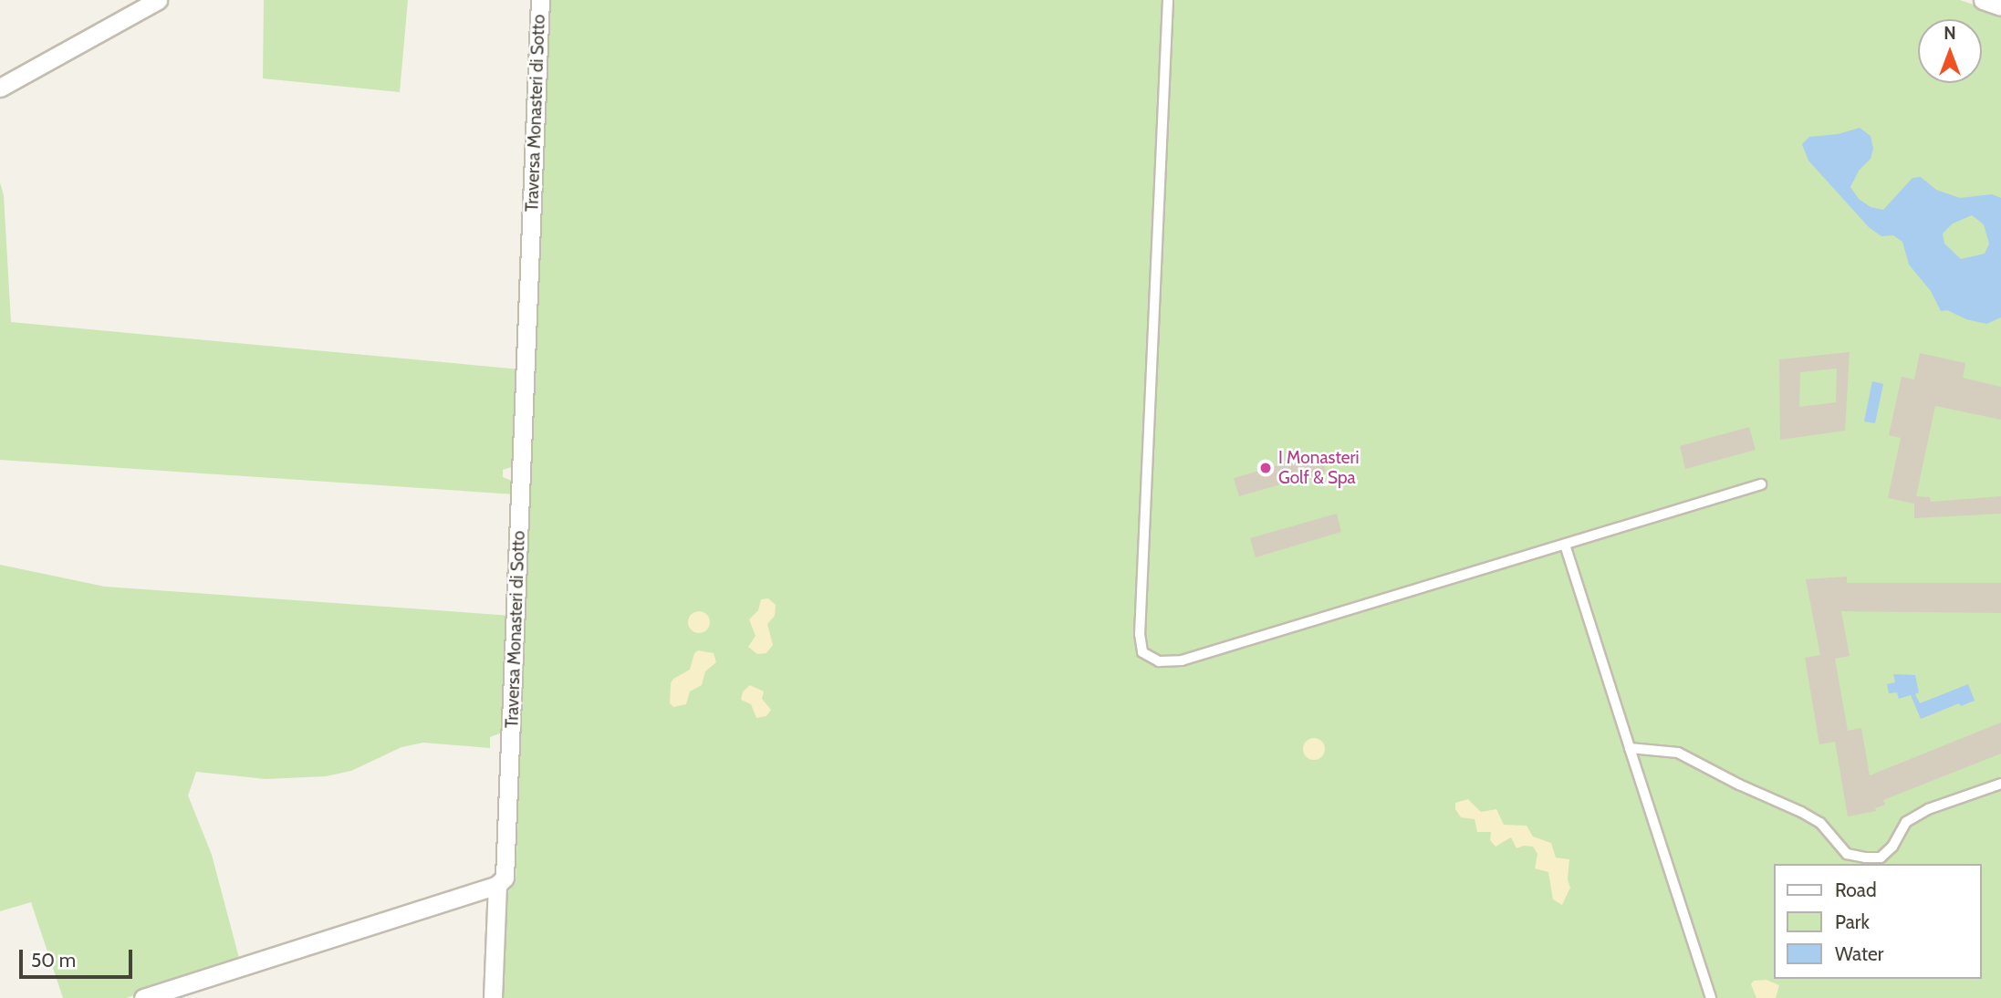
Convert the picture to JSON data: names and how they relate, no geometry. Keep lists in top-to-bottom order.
{
  "streets": {
    "street": ["Traversa Monasteri di Sotto"]
  },
  "places": ["I Monasteri Golf & Spa"],
  "legend": ["Road", "Park", "Water"],
  "scale_bar": "50 m",
  "north": "top"
}
